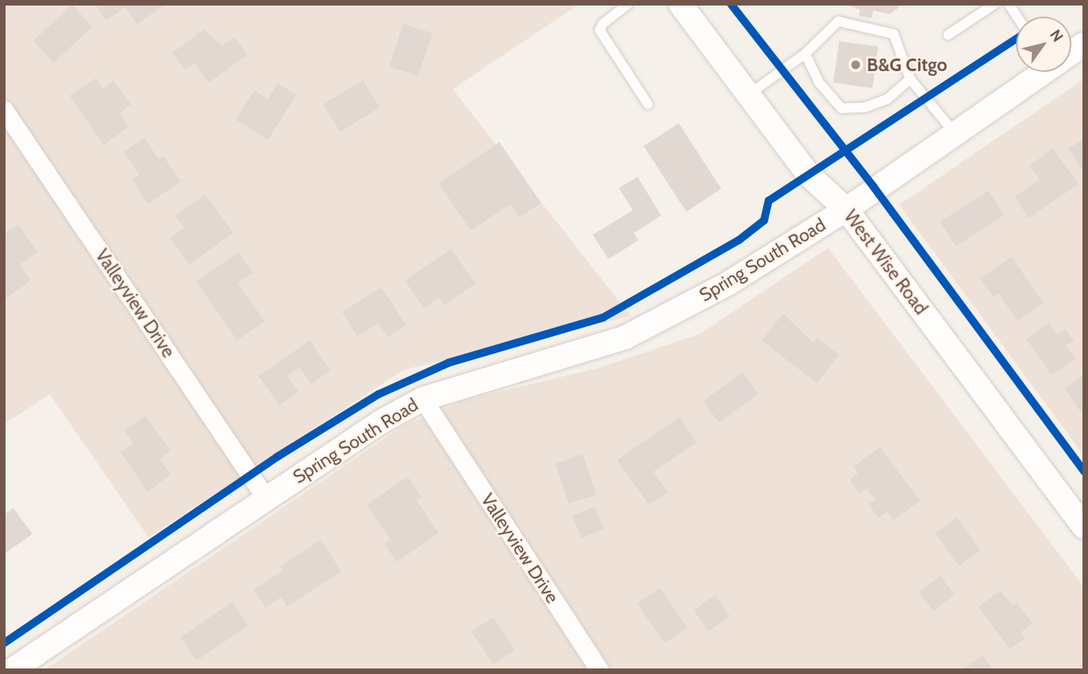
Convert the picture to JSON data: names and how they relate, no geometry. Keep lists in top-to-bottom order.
{
  "streets": {
    "street": ["Spring South Road", "West Wise Road", "Valleyview Drive"]
  },
  "crossings": [
    ["Spring South Road", "West Wise Road"],
    ["Spring South Road", "Valleyview Drive"]
  ],
  "places": ["B&G Citgo"],
  "north": "top right"
}
